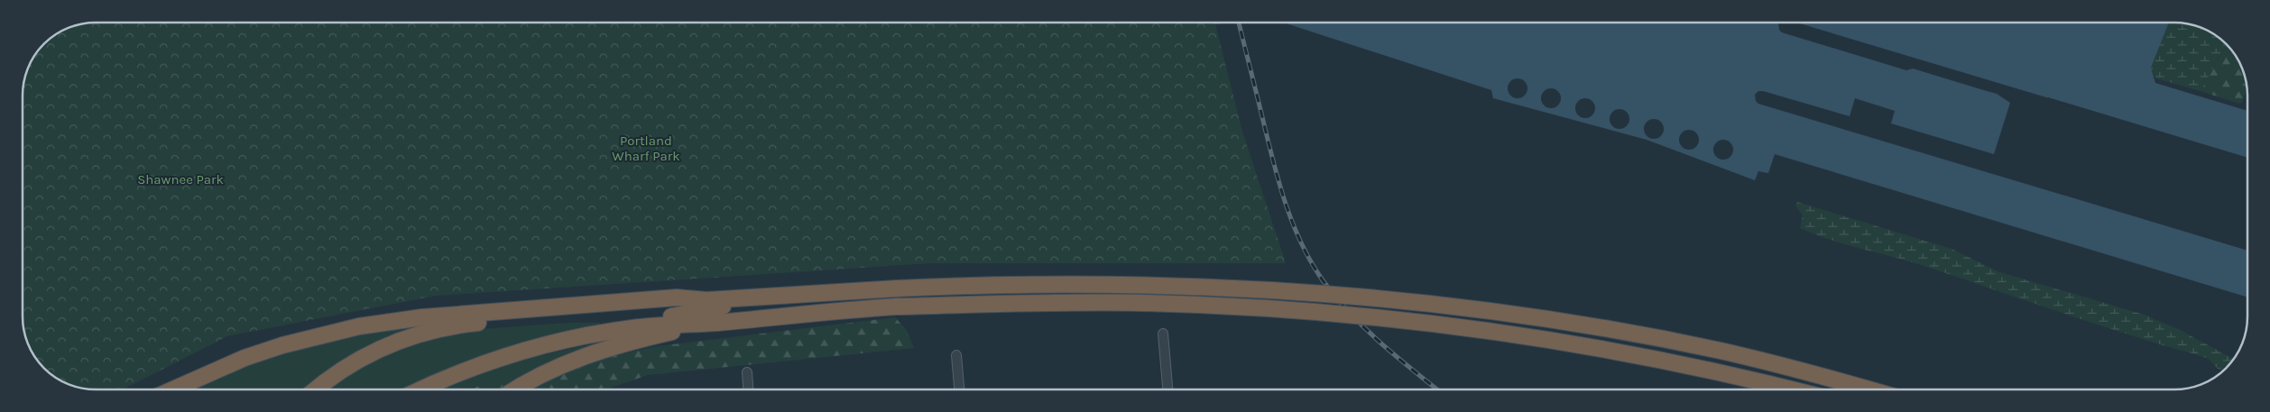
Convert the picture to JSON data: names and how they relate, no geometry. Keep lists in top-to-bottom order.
{
  "parks": ["Portland Wharf Park", "Shawnee Park"]
}
